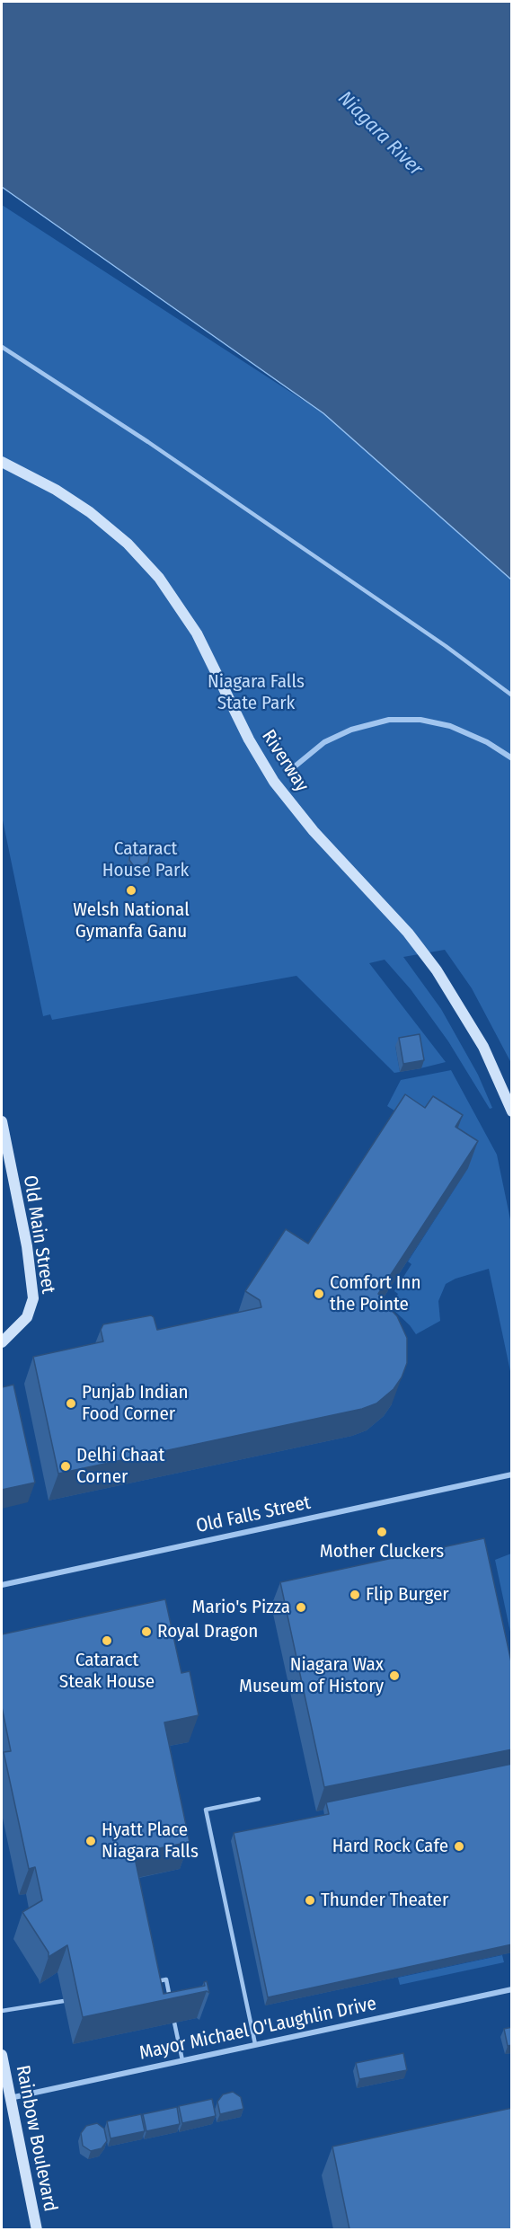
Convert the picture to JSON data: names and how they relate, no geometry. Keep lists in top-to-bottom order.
{
  "streets": {
    "main road": ["Riverway", "Old Main Street", "Rainbow Boulevard"],
    "street": ["Old Falls Street", "Mayor Michael O'Laughlin Drive"]
  },
  "crossings": [
    ["Mayor Michael O'Laughlin Drive", "Rainbow Boulevard"]
  ],
  "water": ["Niagara River"],
  "parks": ["Niagara Falls State Park", "Cataract House Park"],
  "places": [
    "Welsh National Gymanfa Ganu",
    "Comfort Inn the Pointe",
    "Punjab Indian Food Corner",
    "Delhi Chaat Corner",
    "Mother Cluckers",
    "Flip Burger",
    "Mario's Pizza",
    "Royal Dragon",
    "Cataract Steak House",
    "Niagara Wax Museum of History",
    "Hyatt Place Niagara Falls",
    "Hard Rock Cafe",
    "Thunder Theater"
  ]
}
